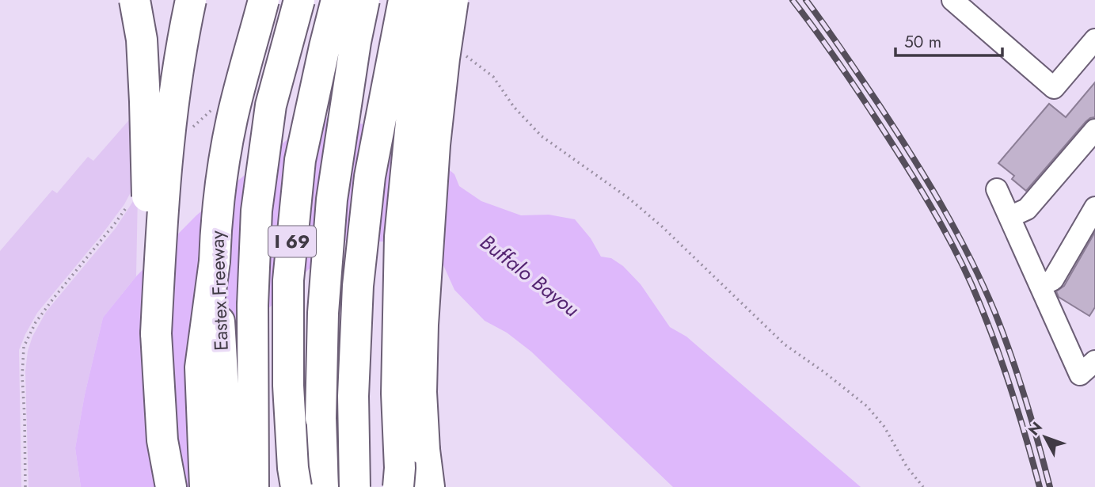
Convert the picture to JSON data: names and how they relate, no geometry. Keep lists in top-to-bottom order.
{
  "streets": {
    "highway": ["I 69", "Eastex Freeway"]
  },
  "water": ["Buffalo Bayou"],
  "scale_bar": "50 m",
  "north": "top left"
}
